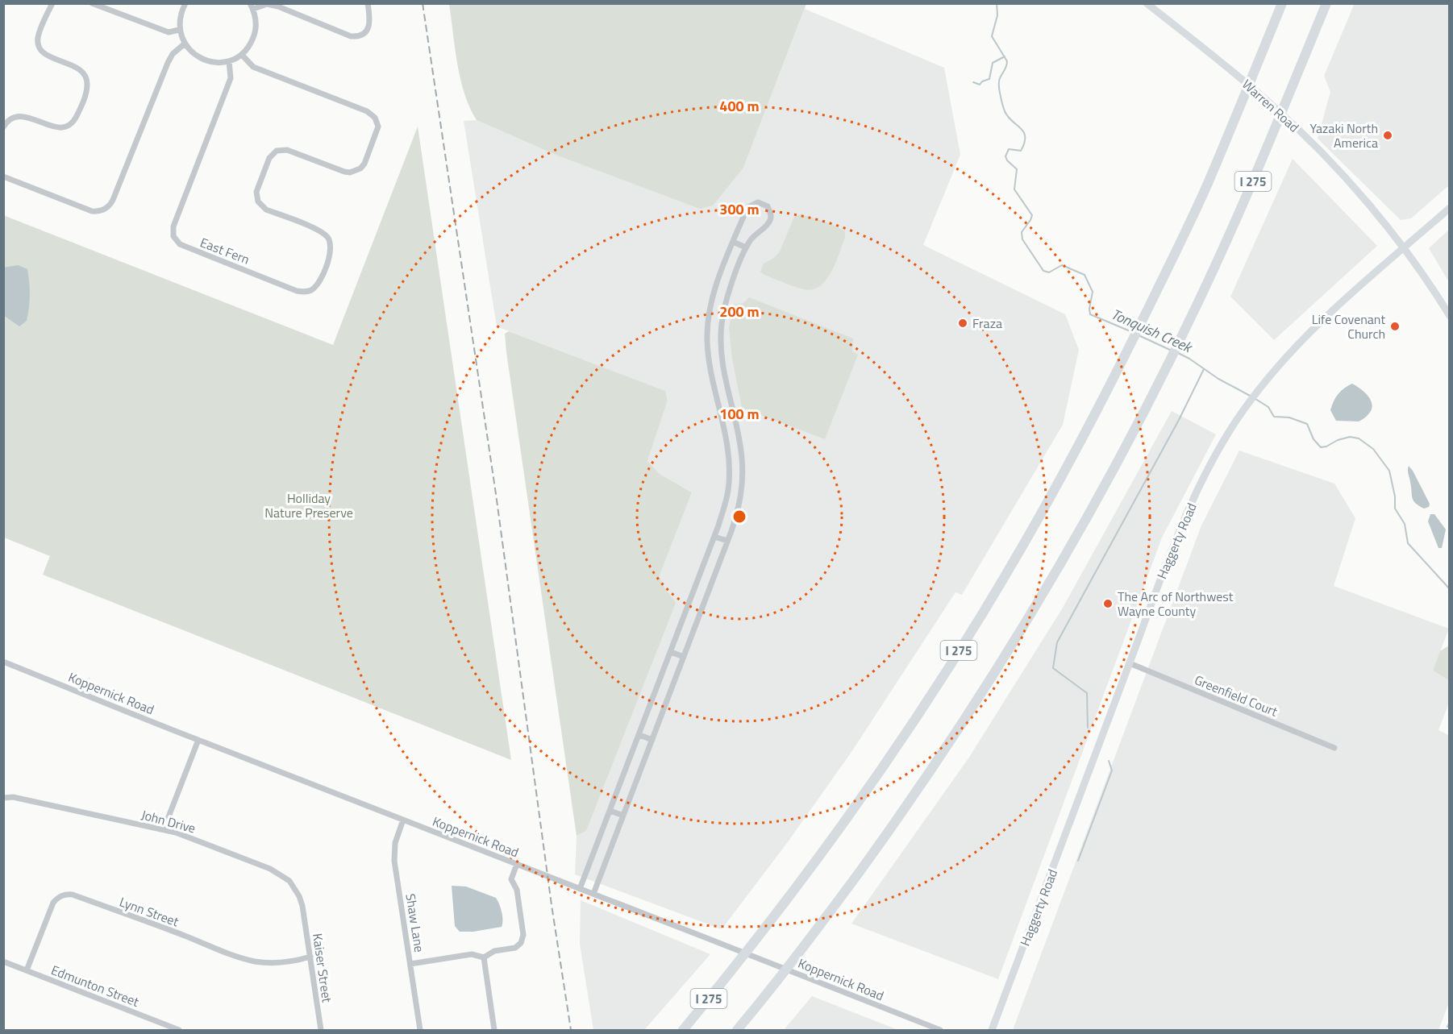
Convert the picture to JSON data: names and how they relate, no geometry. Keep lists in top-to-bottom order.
{
  "streets": {
    "highway": ["I 275"],
    "main road": ["Warren Road", "Haggerty Road"],
    "street": [
      "East Fern",
      "Koppernick Road",
      "Greenfield Court",
      "John Drive",
      "Lynn Street",
      "Shaw Lane",
      "Kaiser Street",
      "Edmunton Street"
    ]
  },
  "crossings": [
    ["Warren Road", "Haggerty Road"],
    ["Haggerty Road", "Greenfield Court"],
    ["Koppernick Road", "Shaw Lane"],
    ["John Drive", "Kaiser Street"],
    ["Lynn Street", "Kaiser Street"],
    ["Lynn Street", "Edmunton Street"]
  ],
  "water": ["Tonquish Creek"],
  "parks": ["Holliday Nature Preserve"],
  "places": [
    "Yazaki North America",
    "Fraza",
    "Life Covenant Church",
    "The Arc of Northwest Wayne County"
  ],
  "rings": [
    "400 m",
    "300 m",
    "200 m",
    "100 m"
  ]
}
